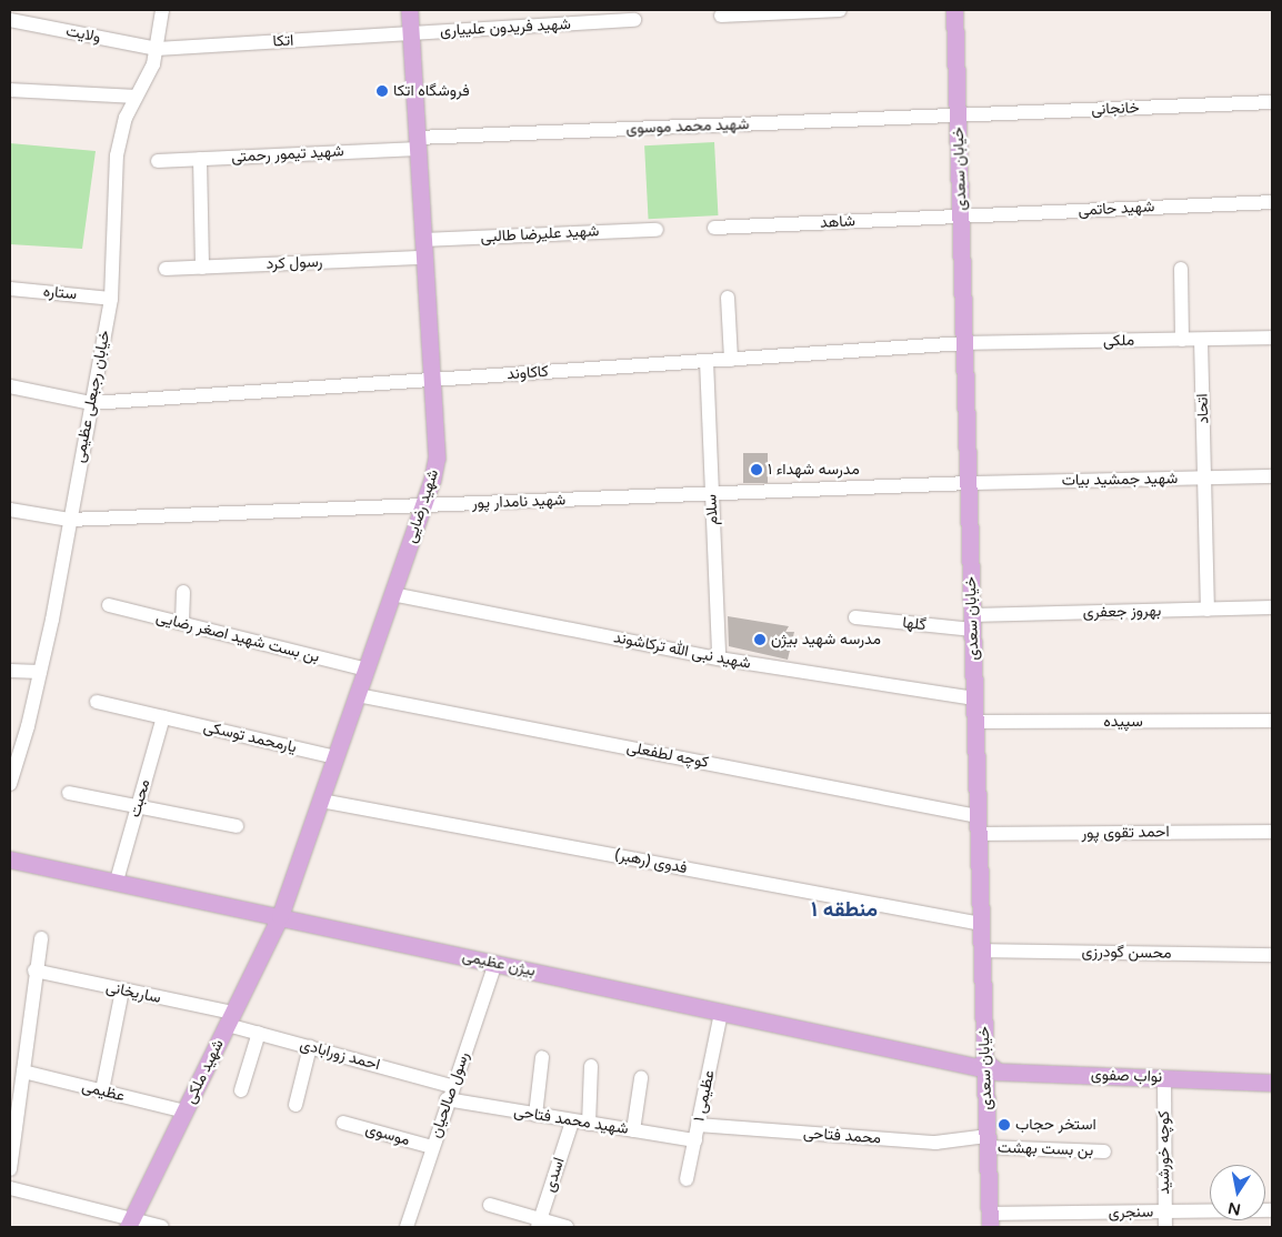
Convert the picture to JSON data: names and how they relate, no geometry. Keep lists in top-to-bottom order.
{
  "streets": {
    "main road": [
      "خیابان سعدی",
      "شهید رضایی",
      "بیژن عظیمی",
      "شهید ملکی",
      "نواب صفوی"
    ],
    "street": [
      "شهید فریدون علییاری",
      "ولایت",
      "اتکا",
      "خانجانی",
      "شهید محمد موسوی",
      "شهید تیمور رحمتی",
      "شهید حاتمی",
      "شاهد",
      "شهید علیرضا طالبی",
      "رسول کرد",
      "ستاره",
      "ملکی",
      "کاکاوند",
      "خیابان رجبعلی عظیمی",
      "اتحاد",
      "شهید جمشید بیات",
      "شهید نامدار پور",
      "سلام",
      "بهروز جعفری",
      "گلها",
      "بن بست شهید اصغر رضایی",
      "شهید نبی الله ترکاشوند",
      "سپیده",
      "یارمحمد توسکی",
      "کوچه لطفعلی",
      "محبت",
      "احمد تقوی پور",
      "فدوی (رهبر)",
      "محسن گودرزی",
      "ساریخانی",
      "احمد زورابادی",
      "عظیمی",
      "رسول صالحیان",
      "عظیمی ۱",
      "شهید محمد فتاحی",
      "موسوی",
      "محمد فتاحی",
      "بن بست بهشت",
      "کوچه خورشید",
      "اسدی",
      "سنجری"
    ]
  },
  "crossings": [
    ["شهید فریدون علییاری", "اتکا"],
    ["شهید فریدون علییاری", "شهید رضایی"],
    ["ولایت", "اتکا"],
    ["ولایت", "خیابان رجبعلی عظیمی"],
    ["اتکا", "خیابان رجبعلی عظیمی"],
    ["اتکا", "شهید رضایی"],
    ["خانجانی", "شهید محمد موسوی"],
    ["خانجانی", "خیابان سعدی"],
    ["شهید محمد موسوی", "شهید تیمور رحمتی"],
    ["شهید محمد موسوی", "خیابان سعدی"],
    ["شهید محمد موسوی", "شهید رضایی"],
    ["شهید تیمور رحمتی", "شهید رضایی"],
    ["خیابان سعدی", "شهید حاتمی"],
    ["خیابان سعدی", "شاهد"],
    ["خیابان سعدی", "ملکی"],
    ["خیابان سعدی", "کاکاوند"],
    ["خیابان سعدی", "شهید جمشید بیات"],
    ["خیابان سعدی", "شهید نامدار پور"],
    ["خیابان سعدی", "بهروز جعفری"],
    ["خیابان سعدی", "گلها"],
    ["خیابان سعدی", "شهید نبی الله ترکاشوند"],
    ["خیابان سعدی", "سپیده"],
    ["خیابان سعدی", "کوچه لطفعلی"],
    ["خیابان سعدی", "احمد تقوی پور"],
    ["خیابان سعدی", "فدوی (رهبر)"],
    ["خیابان سعدی", "محسن گودرزی"],
    ["خیابان سعدی", "بیژن عظیمی"],
    ["خیابان سعدی", "نواب صفوی"],
    ["خیابان سعدی", "محمد فتاحی"],
    ["خیابان سعدی", "بن بست بهشت"],
    ["خیابان سعدی", "سنجری"],
    ["شهید حاتمی", "شاهد"],
    ["شهید علیرضا طالبی", "شهید رضایی"],
    ["رسول کرد", "شهید رضایی"],
    ["ستاره", "خیابان رجبعلی عظیمی"],
    ["ملکی", "کاکاوند"],
    ["ملکی", "اتحاد"],
    ["کاکاوند", "خیابان رجبعلی عظیمی"],
    ["کاکاوند", "شهید رضایی"],
    ["کاکاوند", "سلام"],
    ["خیابان رجبعلی عظیمی", "شهید نامدار پور"],
    ["اتحاد", "شهید جمشید بیات"],
    ["اتحاد", "بهروز جعفری"],
    ["شهید جمشید بیات", "شهید نامدار پور"],
    ["شهید نامدار پور", "شهید رضایی"],
    ["شهید نامدار پور", "سلام"],
    ["شهید رضایی", "بن بست شهید اصغر رضایی"],
    ["شهید رضایی", "شهید نبی الله ترکاشوند"],
    ["شهید رضایی", "یارمحمد توسکی"],
    ["شهید رضایی", "کوچه لطفعلی"],
    ["شهید رضایی", "فدوی (رهبر)"],
    ["شهید رضایی", "بیژن عظیمی"],
    ["شهید رضایی", "شهید ملکی"],
    ["سلام", "شهید نبی الله ترکاشوند"],
    ["بهروز جعفری", "گلها"],
    ["یارمحمد توسکی", "محبت"],
    ["محبت", "بیژن عظیمی"],
    ["بیژن عظیمی", "شهید ملکی"],
    ["بیژن عظیمی", "نواب صفوی"],
    ["بیژن عظیمی", "رسول صالحیان"],
    ["بیژن عظیمی", "عظیمی ۱"],
    ["ساریخانی", "احمد زورابادی"],
    ["ساریخانی", "شهید ملکی"],
    ["احمد زورابادی", "شهید ملکی"],
    ["احمد زورابادی", "رسول صالحیان"],
    ["احمد زورابادی", "شهید محمد فتاحی"],
    ["شهید ملکی", "عظیمی"],
    ["نواب صفوی", "کوچه خورشید"],
    ["رسول صالحیان", "شهید محمد فتاحی"],
    ["رسول صالحیان", "موسوی"],
    ["عظیمی ۱", "شهید محمد فتاحی"],
    ["عظیمی ۱", "محمد فتاحی"],
    ["شهید محمد فتاحی", "اسدی"],
    ["محمد فتاحی", "بن بست بهشت"],
    ["کوچه خورشید", "سنجری"]
  ],
  "districts": ["منطقه ۱"],
  "places": [
    "فروشگاه اتکا",
    "مدرسه شهداء ۱",
    "مدرسه شهید بیژن",
    "استخر حجاب"
  ],
  "north": "bottom"
}
